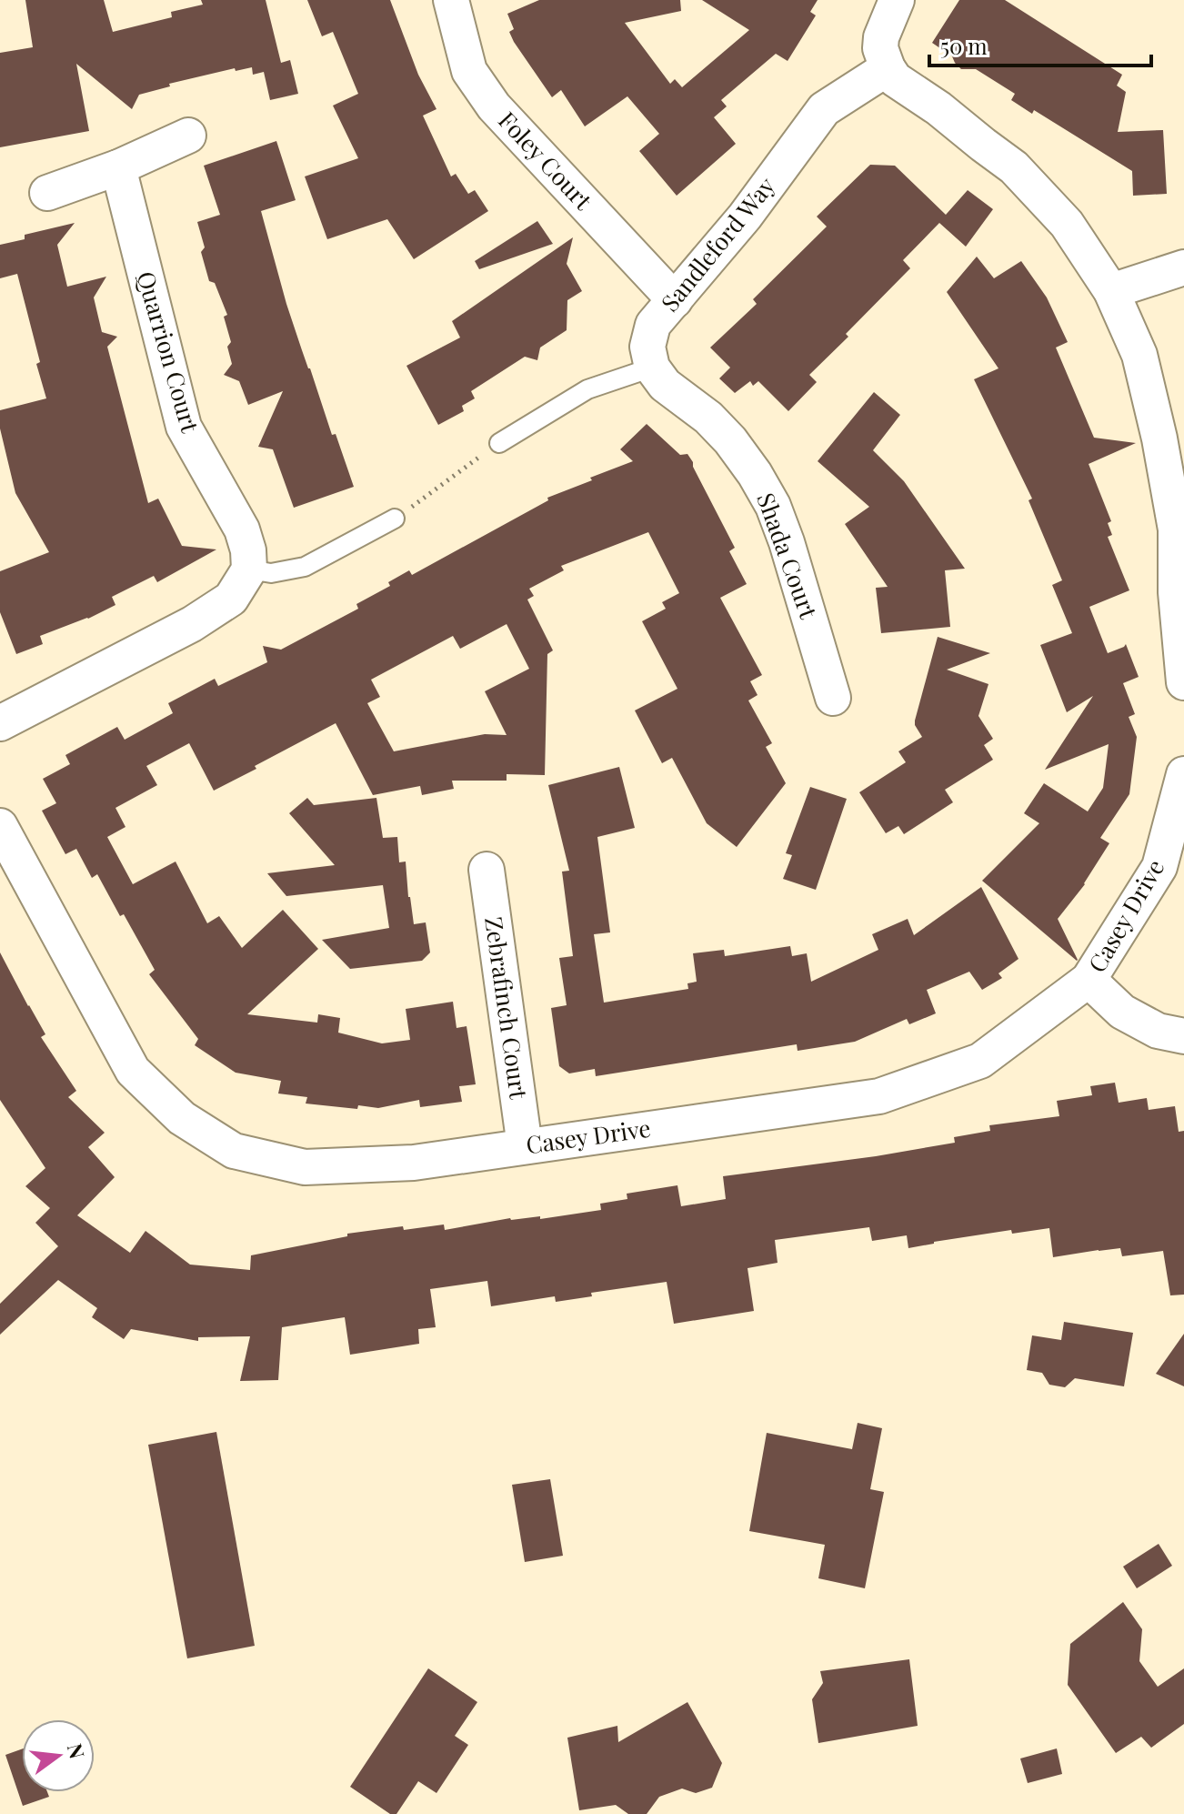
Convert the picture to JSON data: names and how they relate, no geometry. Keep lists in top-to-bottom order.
{
  "streets": {
    "street": [
      "Foley Court",
      "Sandleford Way",
      "Quarrion Court",
      "Shada Court",
      "Casey Drive",
      "Zebrafinch Court"
    ]
  },
  "crossings": [
    ["Foley Court", "Sandleford Way"],
    ["Sandleford Way", "Shada Court"],
    ["Casey Drive", "Zebrafinch Court"]
  ],
  "scale_bar": "50 m",
  "north": "right"
}
